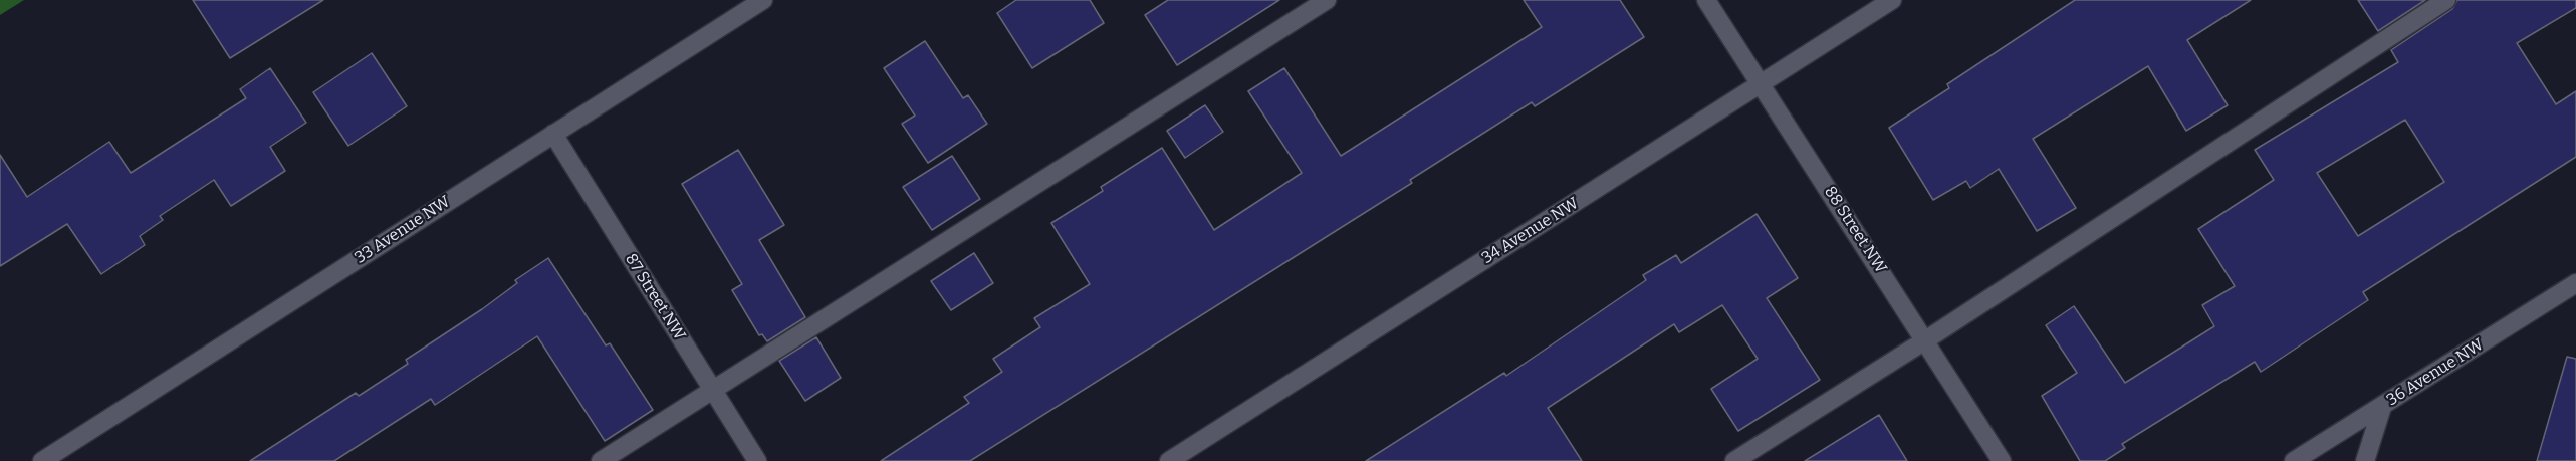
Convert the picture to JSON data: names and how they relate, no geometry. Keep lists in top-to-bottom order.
{
  "streets": {
    "street": [
      "33 Avenue NW",
      "88 Street NW",
      "34 Avenue NW",
      "87 Street NW",
      "36 Avenue NW"
    ]
  },
  "crossings": [
    ["33 Avenue NW", "87 Street NW"],
    ["88 Street NW", "34 Avenue NW"]
  ]
}
